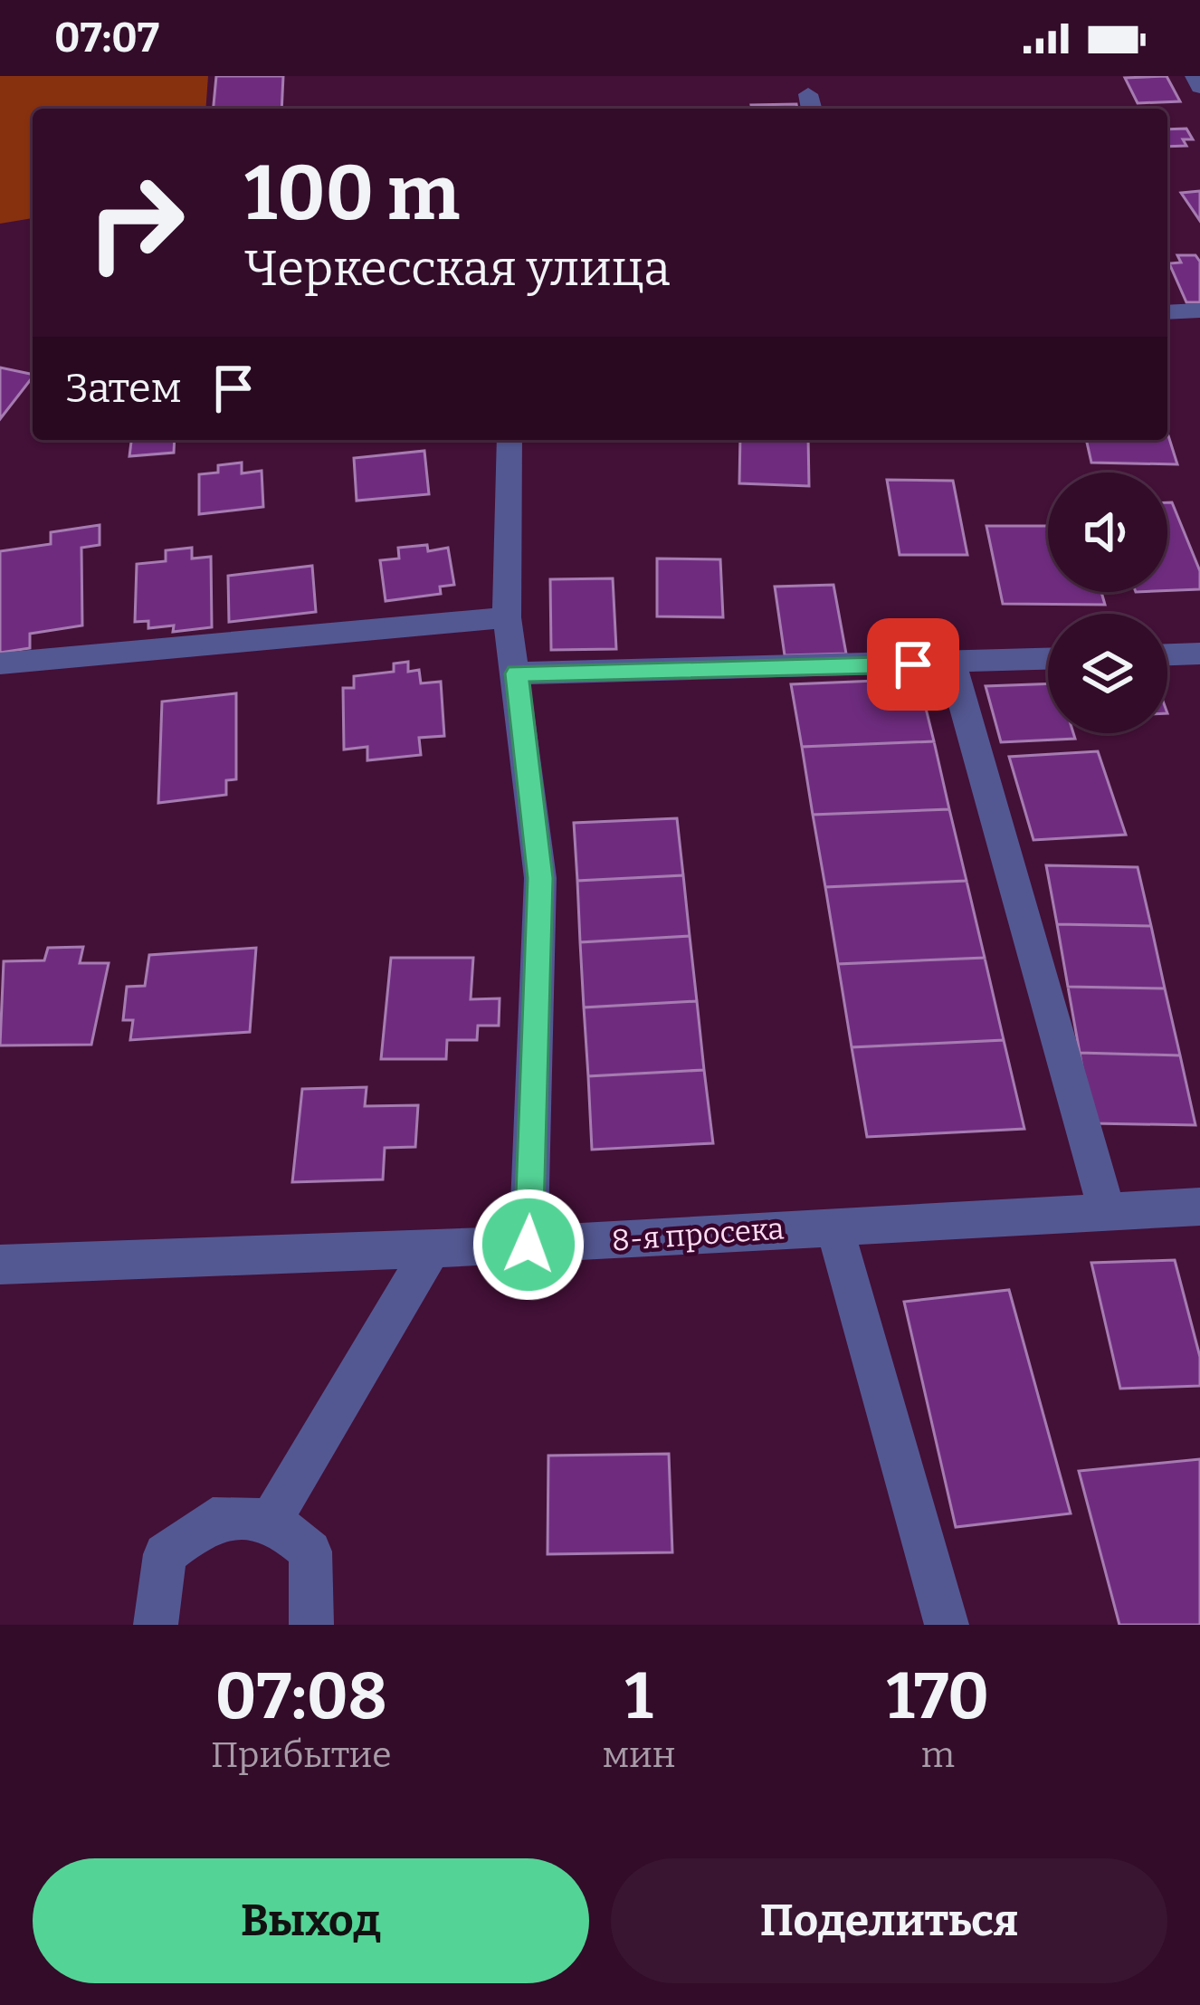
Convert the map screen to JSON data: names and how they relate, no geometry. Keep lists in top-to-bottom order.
{
  "streets": {
    "street": ["8-я просека"]
  },
  "page": {
    "status": "07:07",
    "turn": ["100 m", "Черкесская улица"],
    "then": "Затем",
    "eta": [
      "07:08",
      "Прибытие",
      "1",
      "мин",
      "170",
      "m"
    ],
    "buttons": ["Выход", "Поделиться"]
  }
}
